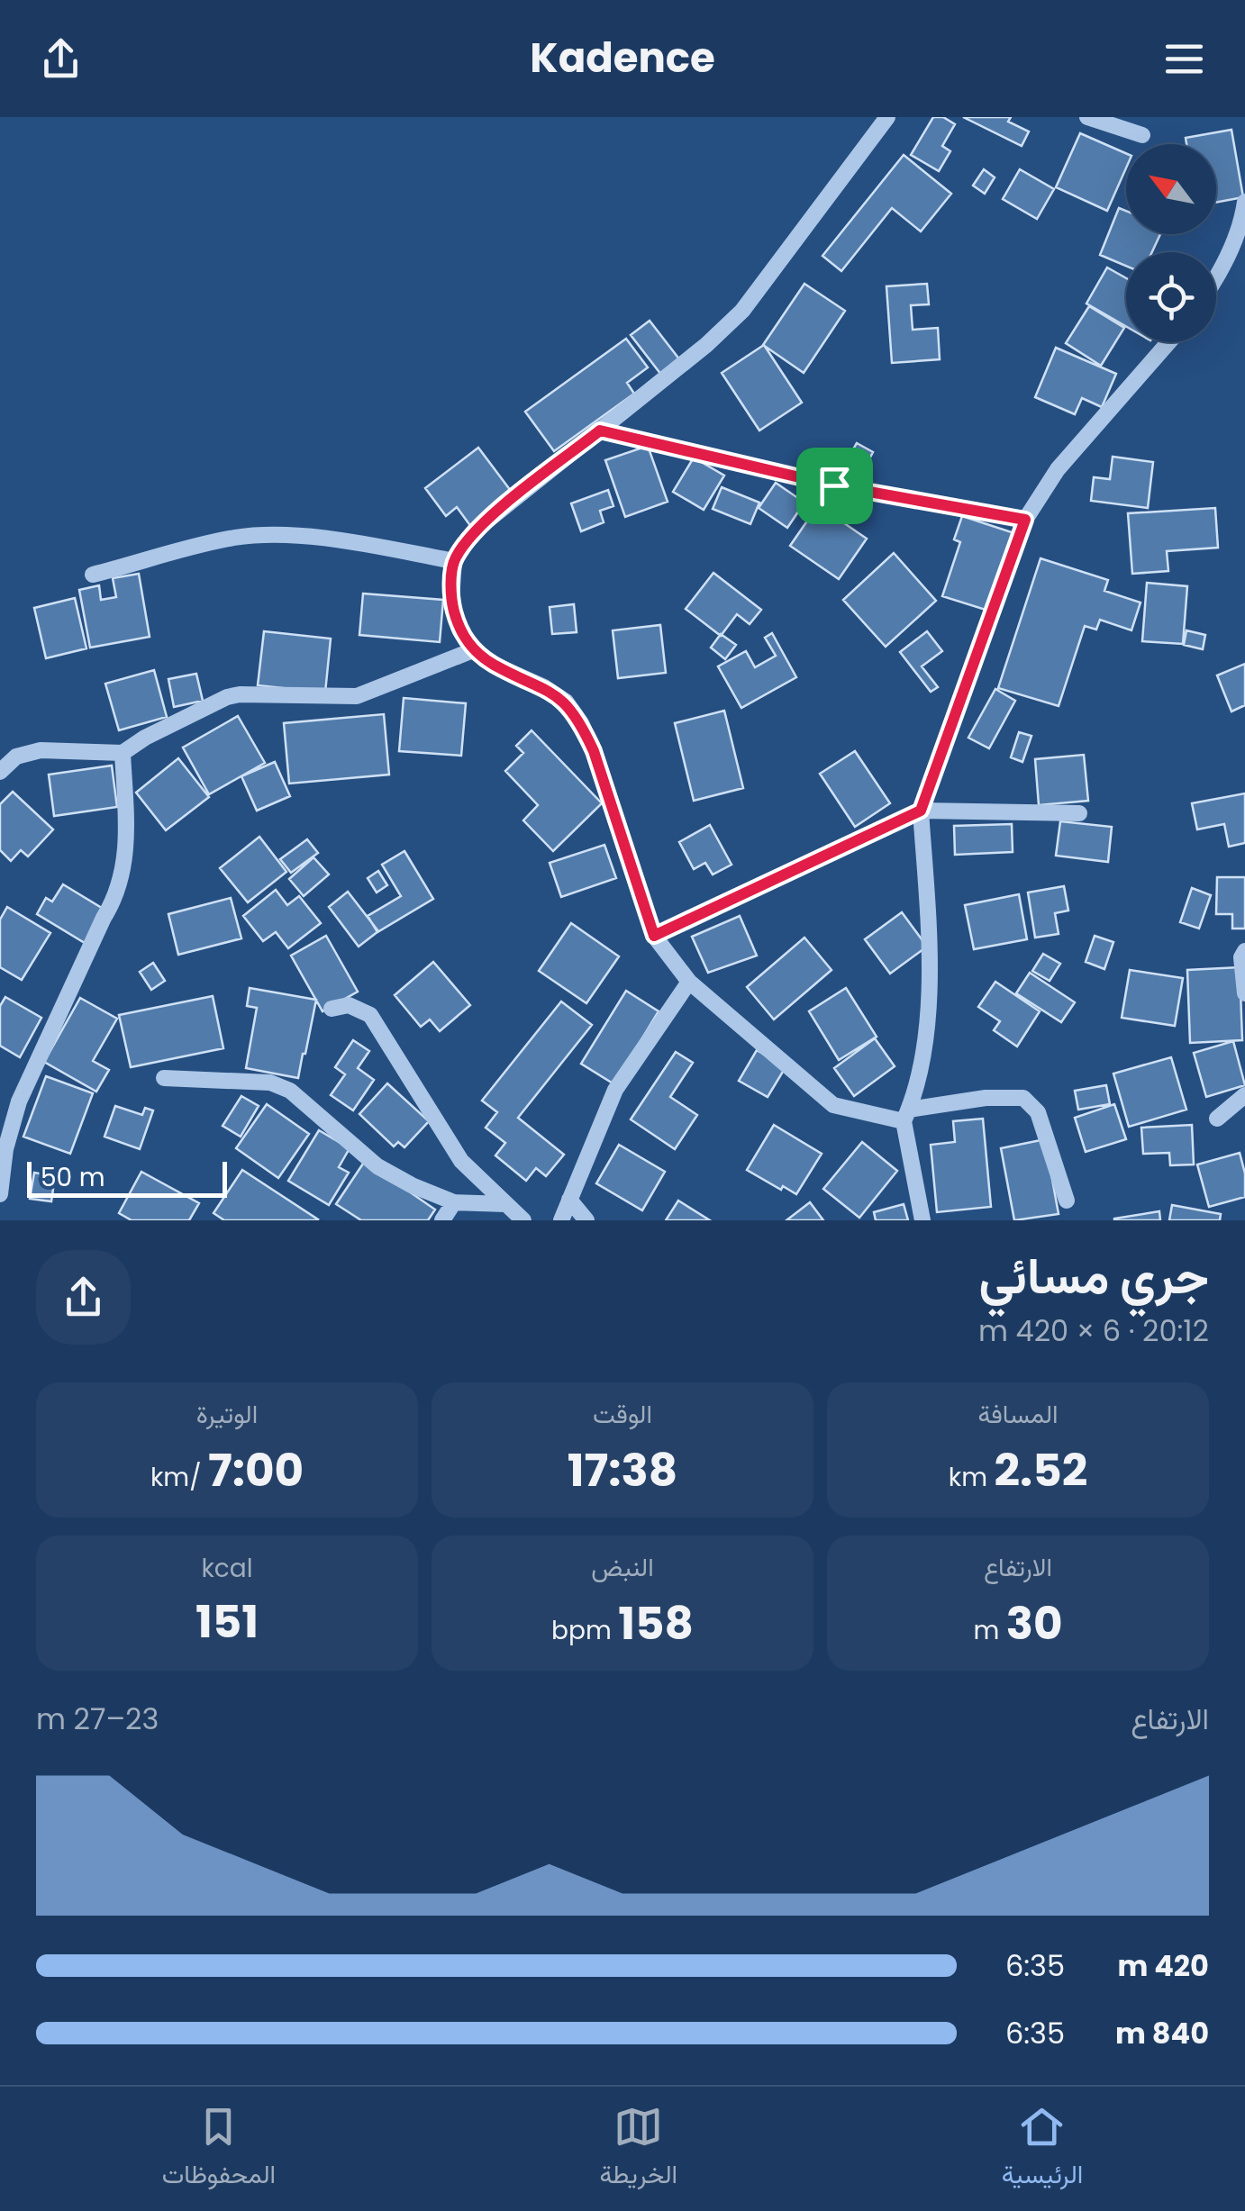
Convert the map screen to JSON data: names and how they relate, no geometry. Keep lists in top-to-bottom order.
{
  "scale_bar": "50 m",
  "north": "top left",
  "page": {
    "header": "Kadence",
    "scale": "50 m",
    "heading": ["جري مسائي", "20:12 · 6 × 420 m"],
    "stats": [
      ["المسافة", "2.52 km"],
      ["الوقت", "17:38"],
      ["الوتيرة", "7:00 /km"],
      ["الارتفاع", "30 m"],
      ["النبض", "158 bpm"],
      ["kcal", "151"]
    ],
    "chart": ["الارتفاع", "23–27 m"],
    "list": [
      {
        "name": "420 m",
        "note": "6:35"
      },
      {
        "name": "840 m",
        "note": "6:35"
      }
    ],
    "tabs": ["الرئيسية", "الخريطة", "المحفوظات"]
  }
}
